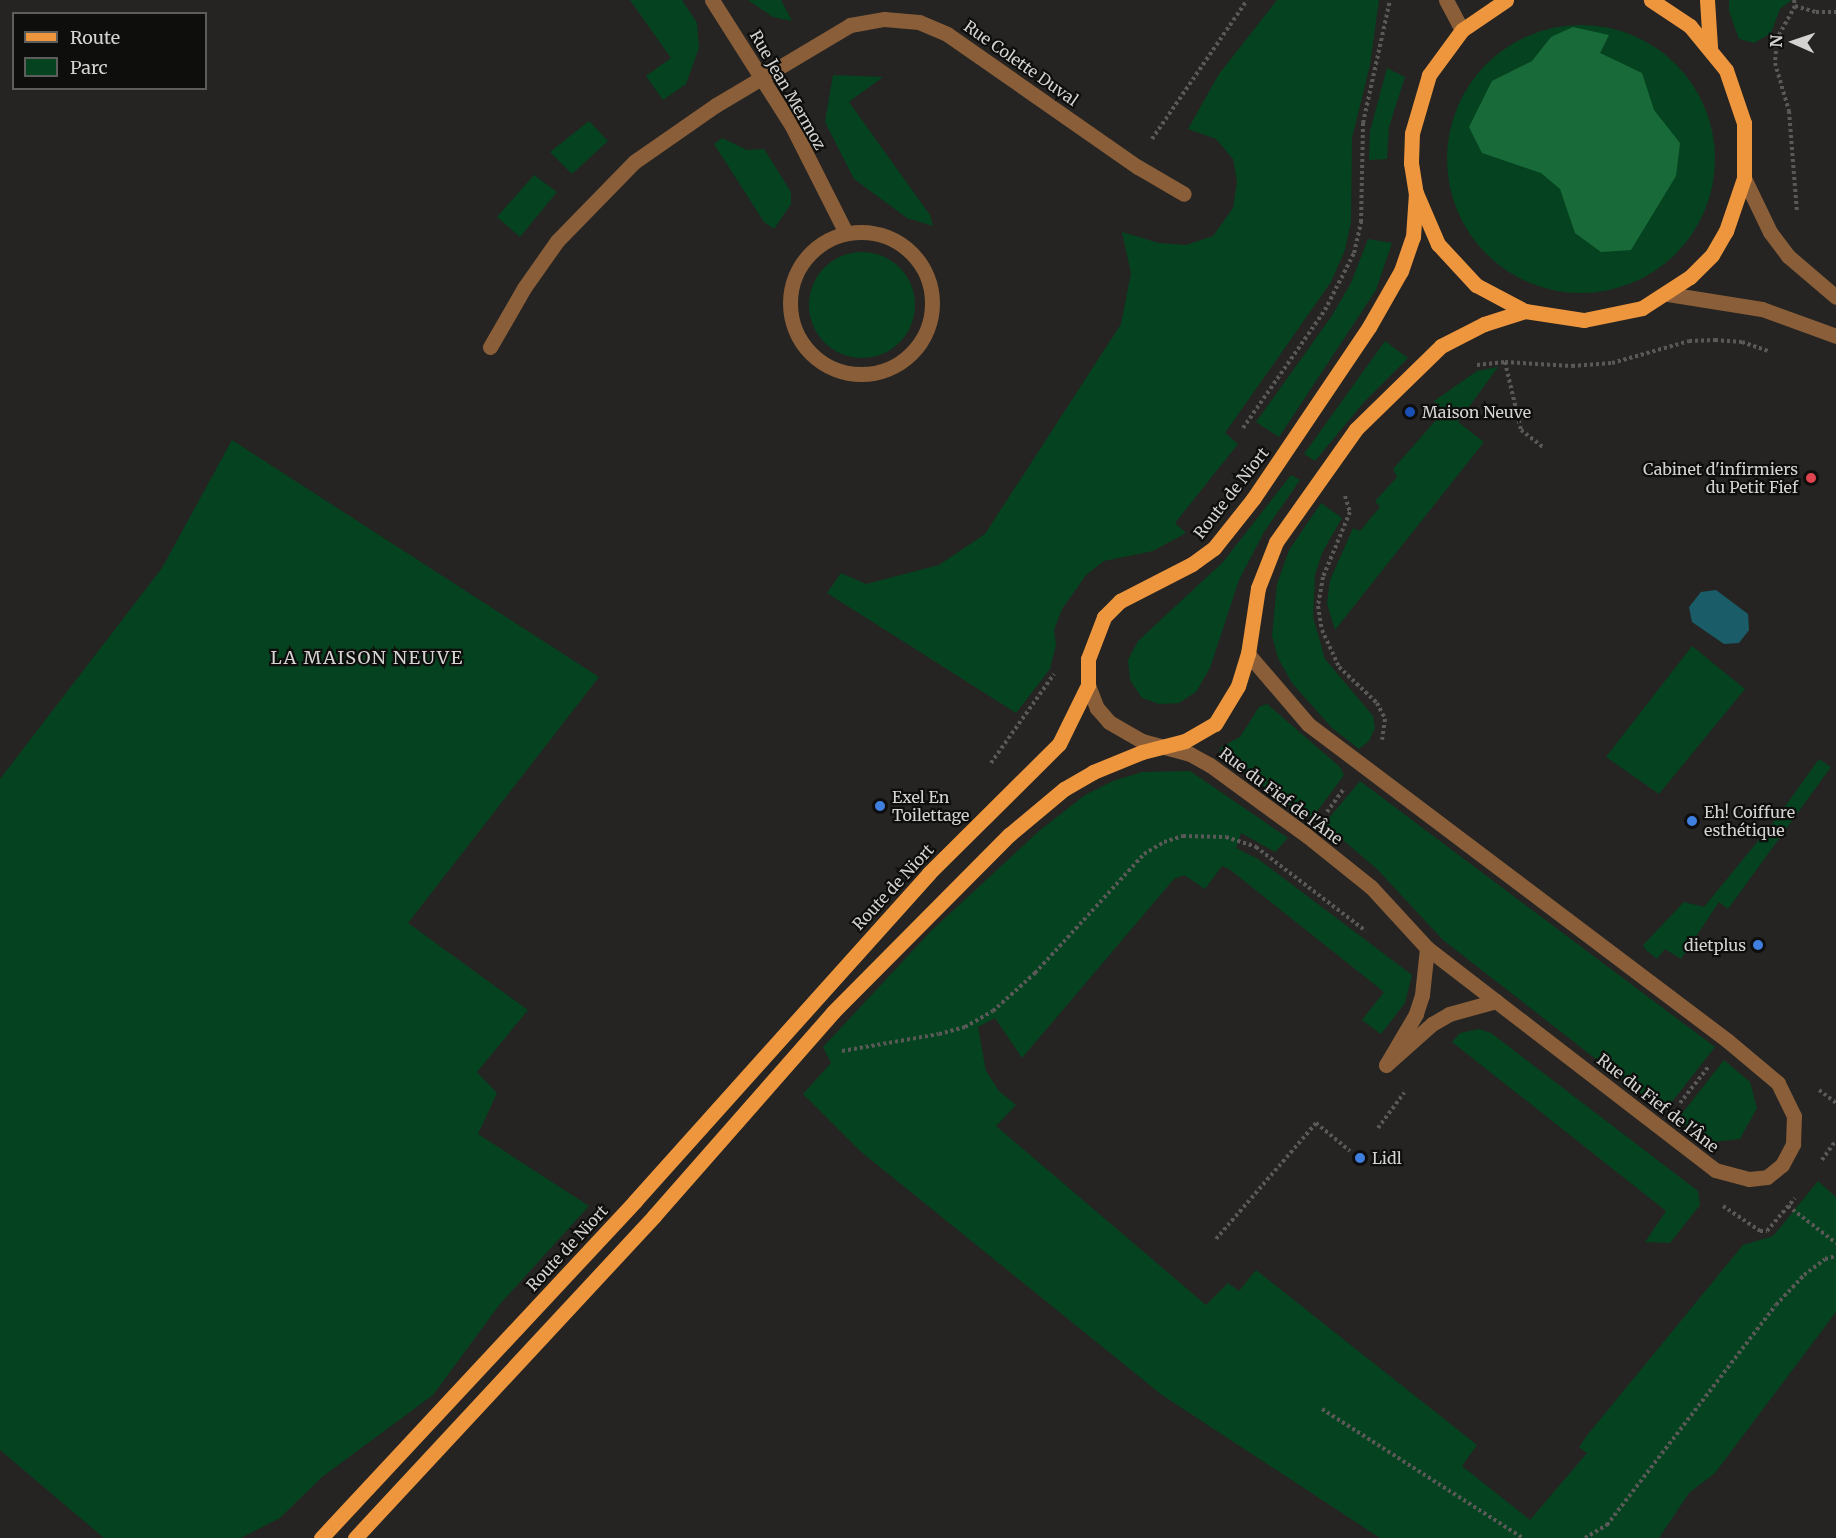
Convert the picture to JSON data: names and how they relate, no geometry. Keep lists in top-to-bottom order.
{
  "streets": {
    "main road": ["Route de Niort"],
    "street": ["Rue Colette Duval", "Rue Jean Mermoz", "Rue du Fief de l'Âne"]
  },
  "crossings": [
    ["Rue Colette Duval", "Rue Jean Mermoz"],
    ["Route de Niort", "Rue du Fief de l'Âne"]
  ],
  "districts": ["LA MAISON NEUVE"],
  "places": [
    "Maison Neuve",
    "Cabinet d'infirmiers du Petit Fief",
    "Exel En Toilettage",
    "Eh! Coiffure esthétique",
    "dietplus",
    "Lidl"
  ],
  "legend": ["Route", "Parc"],
  "north": "left"
}
